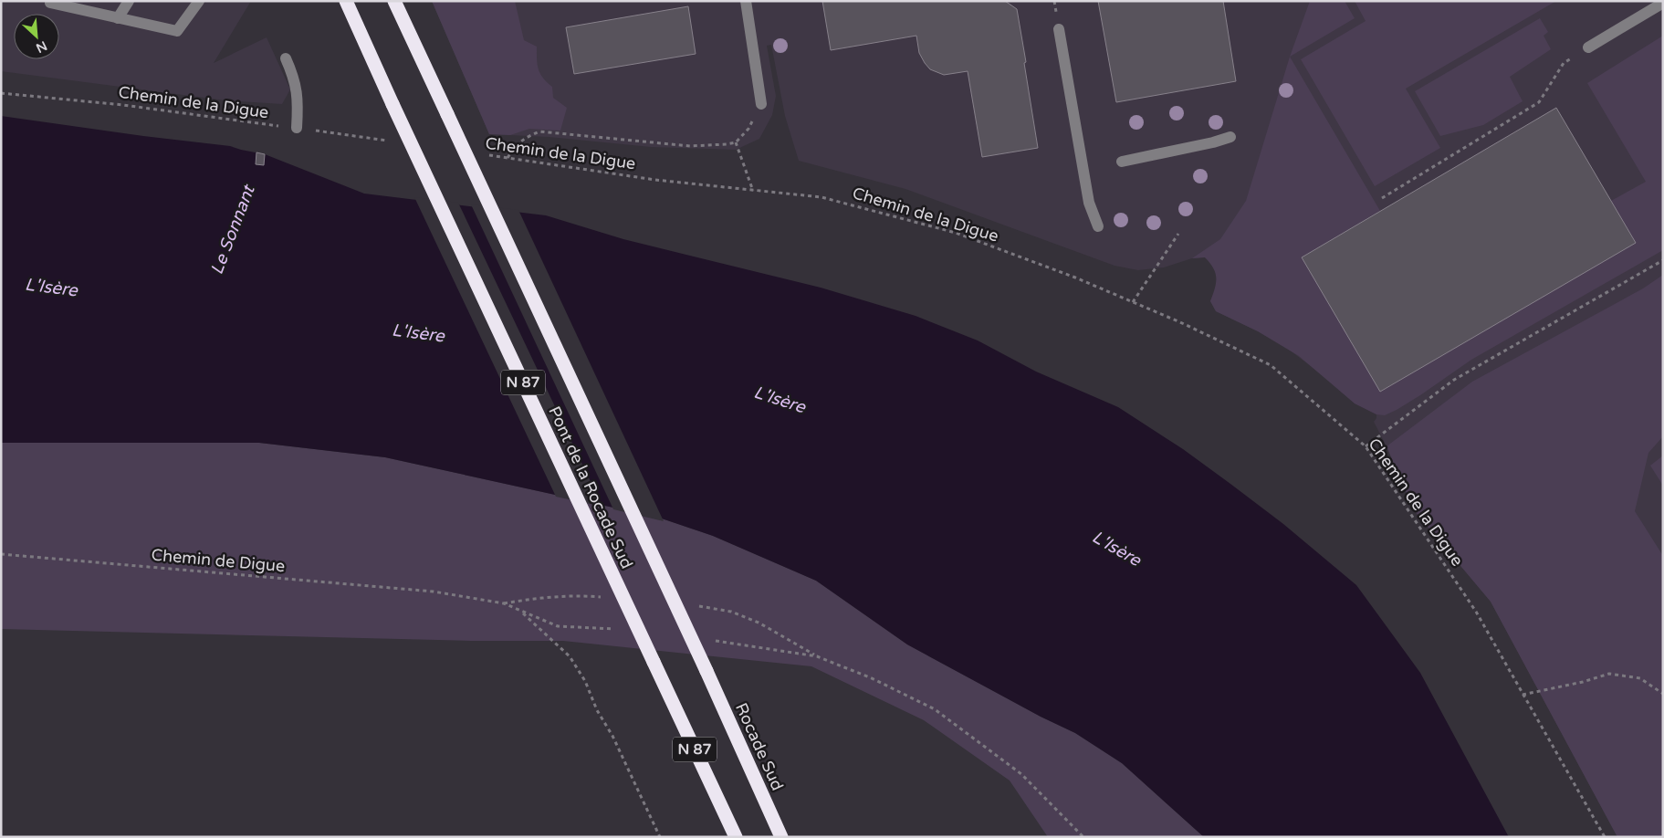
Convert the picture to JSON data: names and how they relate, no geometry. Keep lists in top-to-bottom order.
{
  "streets": {
    "highway": ["N 87", "Pont de la Rocade Sud", "Rocade Sud"],
    "path": ["Chemin de la Digue", "Chemin de Digue"]
  },
  "crossings": [
    ["Pont de la Rocade Sud", "Rocade Sud"]
  ],
  "water": ["Le Sonnant", "L'Isère"],
  "north": "bottom right"
}
